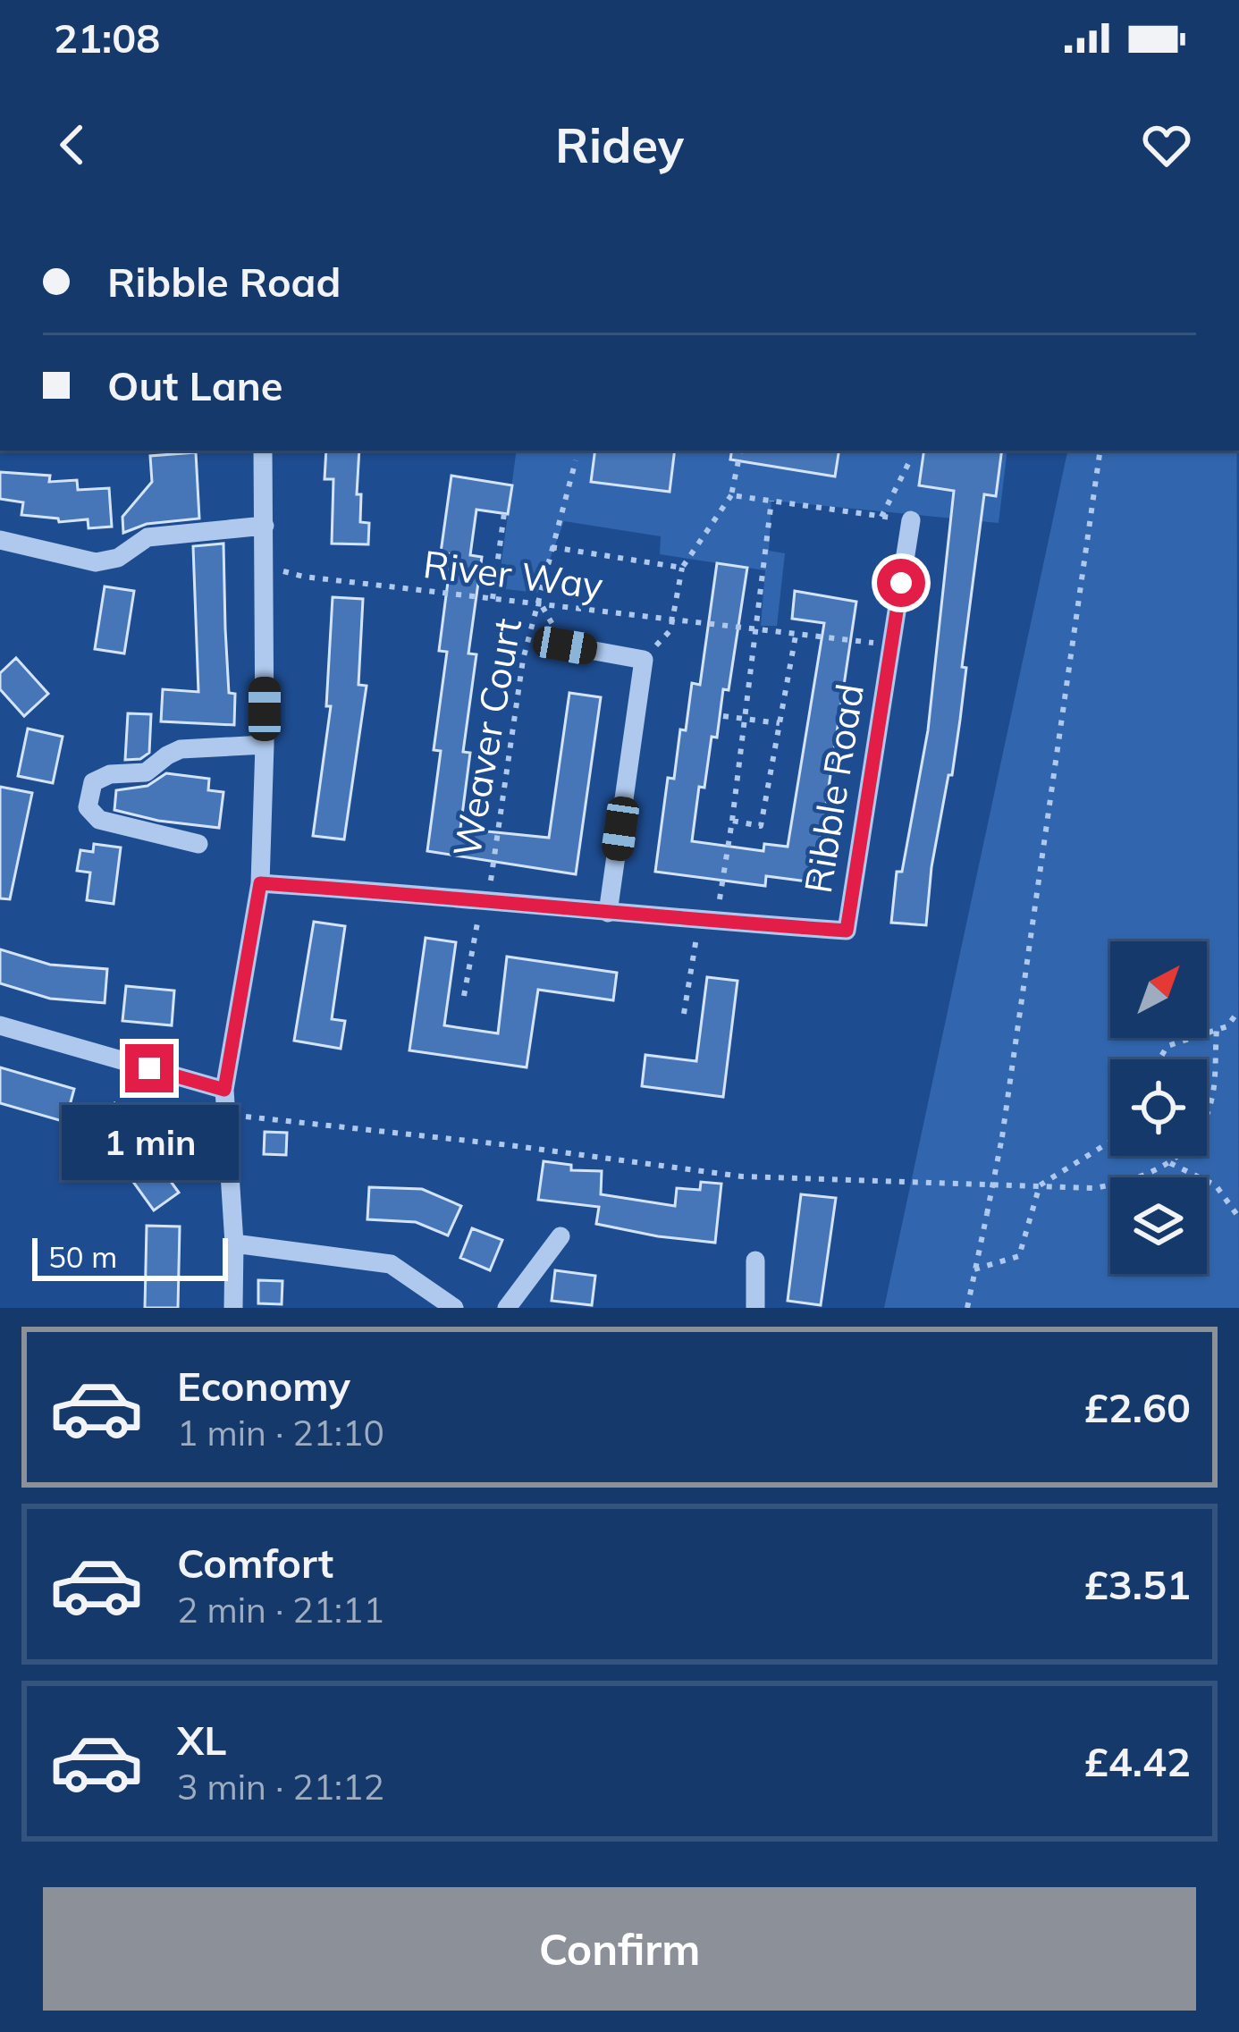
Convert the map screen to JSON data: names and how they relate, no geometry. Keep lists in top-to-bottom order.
{
  "streets": {
    "street": ["Ribble Road"],
    "path": ["River Way", "Weaver Court"]
  },
  "crossings": [
    ["River Way", "Weaver Court"],
    ["River Way", "Ribble Road"],
    ["Weaver Court", "Ribble Road"]
  ],
  "scale_bar": "50 m",
  "north": "top right",
  "page": {
    "status": "21:08",
    "header": "Ridey",
    "banner": ["Ribble Road", "Out Lane"],
    "bubble": "1 min",
    "scale": "50 m",
    "list": [
      {
        "name": "Economy",
        "note": "1 min · 21:10",
        "value": "£2.60"
      },
      {
        "name": "Comfort",
        "note": "2 min · 21:11",
        "value": "£3.51"
      },
      {
        "name": "XL",
        "note": "3 min · 21:12",
        "value": "£4.42"
      }
    ],
    "buttons": "Confirm"
  }
}
